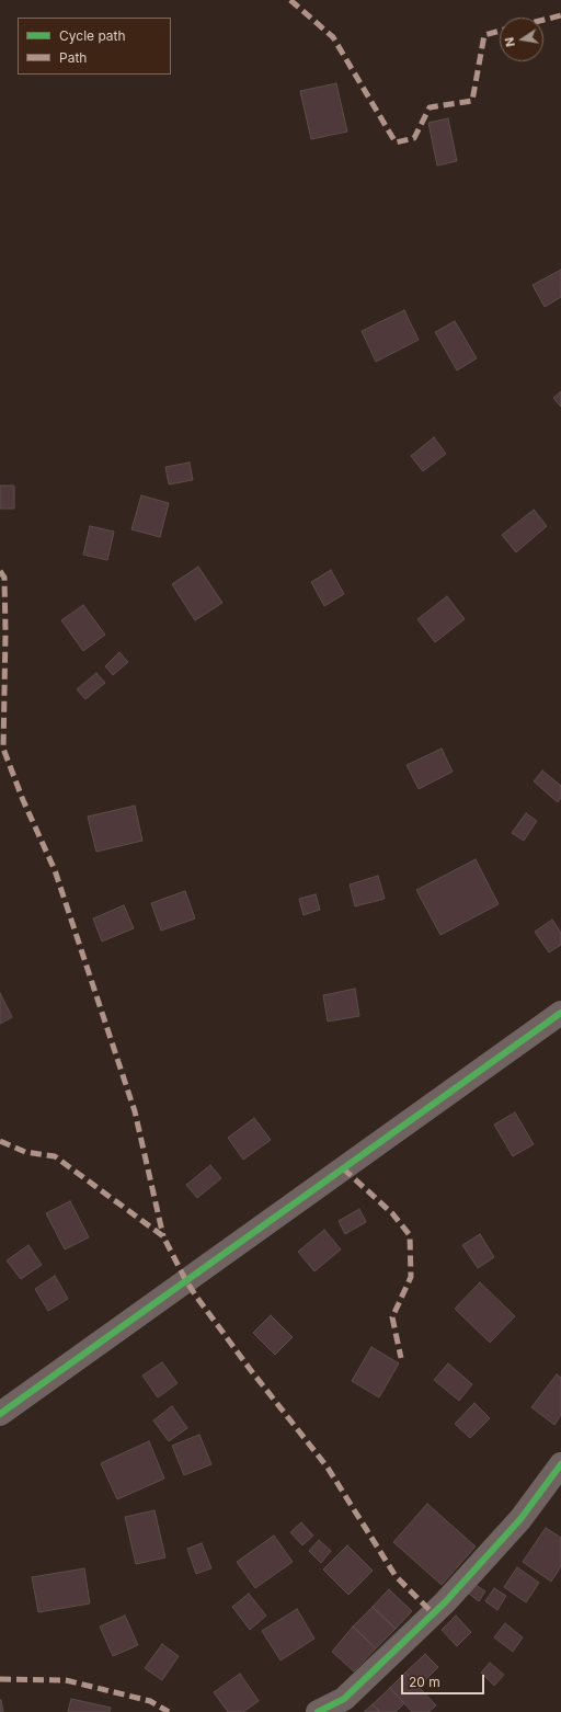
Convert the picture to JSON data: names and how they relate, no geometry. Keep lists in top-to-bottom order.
{
  "legend": ["Cycle path", "Path"],
  "scale_bar": "20 m",
  "north": "left"
}
